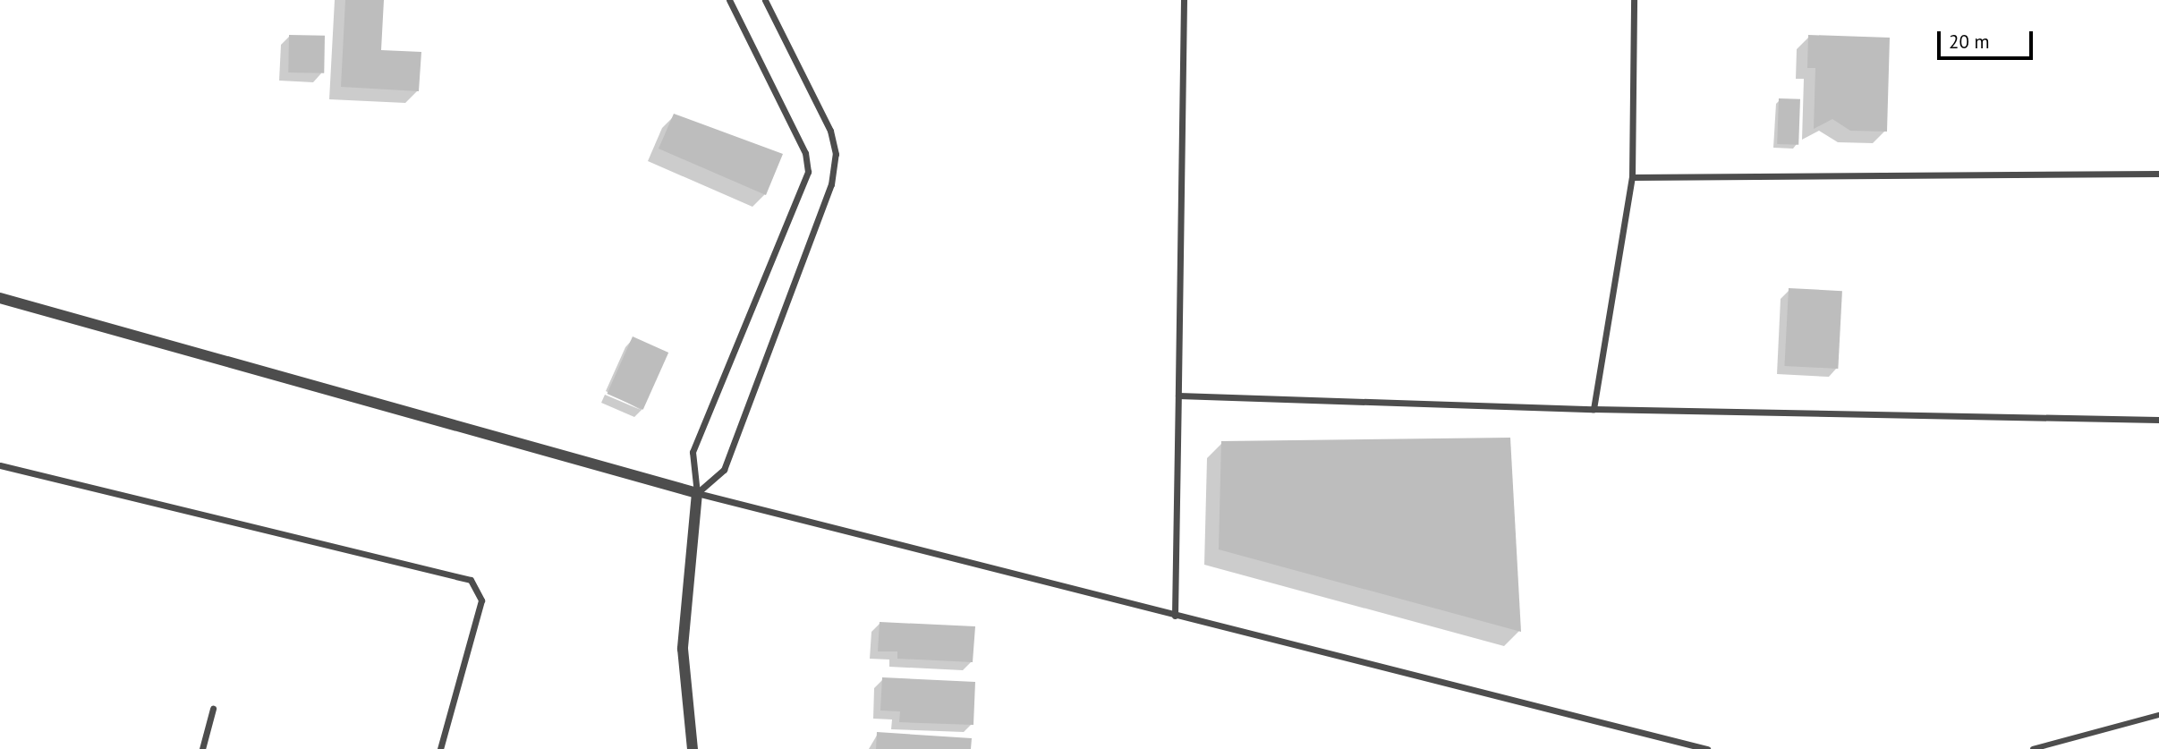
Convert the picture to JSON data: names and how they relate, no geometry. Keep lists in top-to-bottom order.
{
  "scale_bar": "20 m"
}
